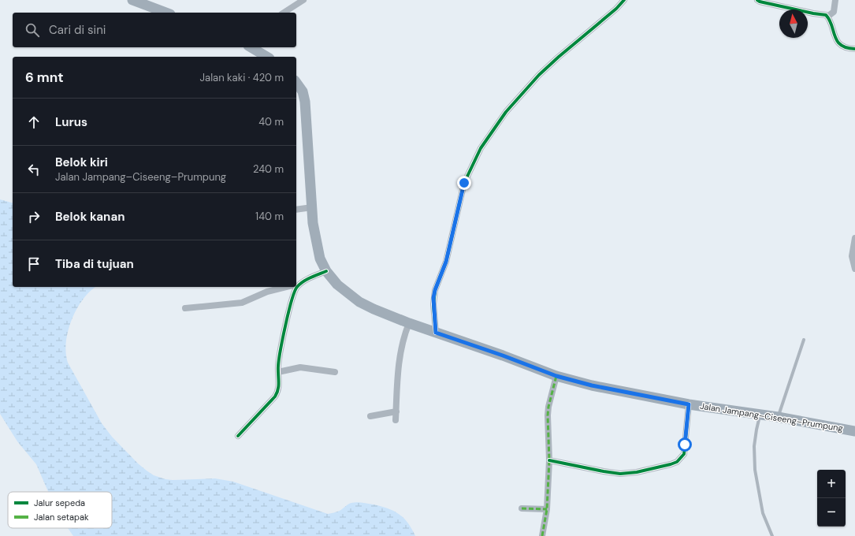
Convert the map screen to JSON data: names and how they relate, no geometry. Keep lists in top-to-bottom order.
{
  "streets": {
    "main road": ["Jalan Jampang–Ciseeng–Prumpung"]
  },
  "legend": ["Jalur sepeda", "Jalan setapak"],
  "north": "top",
  "page": {
    "search": "Cari di sini",
    "heading": ["6 mnt", "Jalan kaki · 420 m"],
    "list": [
      ["Lurus", "40 m"],
      ["Belok kiri", "Jalan Jampang–Ciseeng–Prumpung", "240 m"],
      ["Belok kanan", "140 m"],
      "Tiba di tujuan"
    ],
    "map_buttons": ["+", "−"]
  }
}
